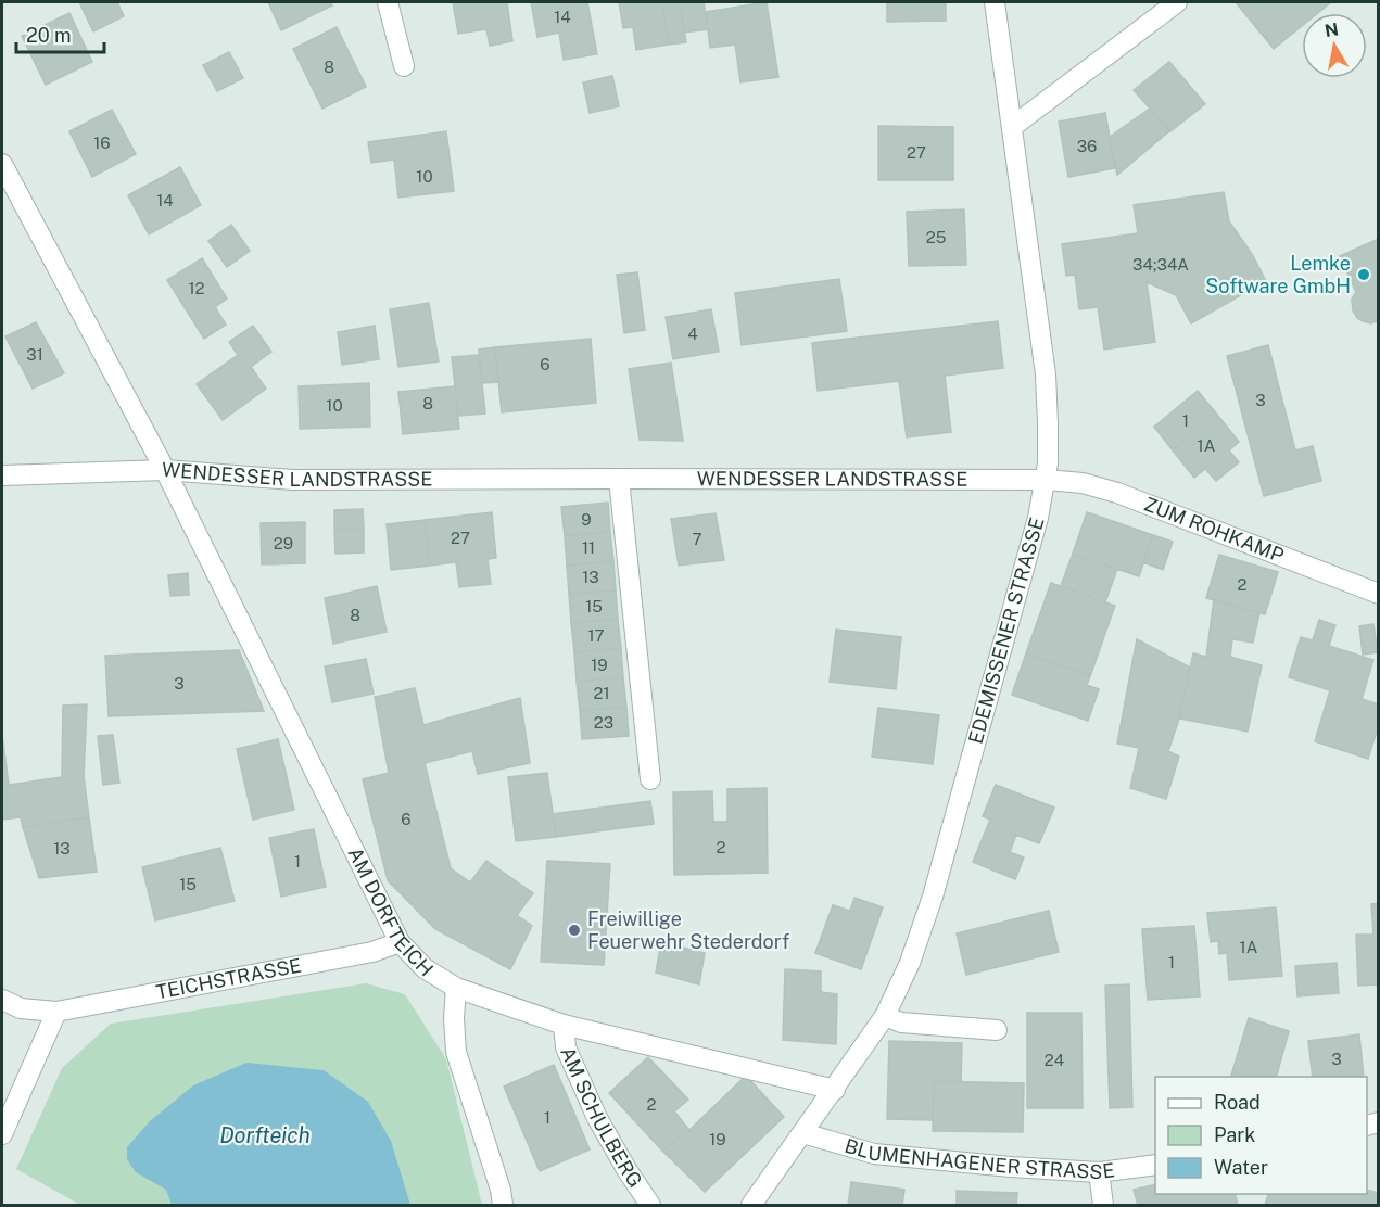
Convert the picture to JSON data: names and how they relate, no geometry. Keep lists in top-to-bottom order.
{
  "streets": {
    "street": [
      "WENDESSER LANDSTRASSE",
      "ZUM ROHKAMP",
      "EDEMISSENER STRASSE",
      "AM DORFTEICH",
      "TEICHSTRASSE",
      "AM SCHULBERG",
      "BLUMENHAGENER STRASSE"
    ]
  },
  "crossings": [
    ["WENDESSER LANDSTRASSE", "ZUM ROHKAMP"],
    ["WENDESSER LANDSTRASSE", "EDEMISSENER STRASSE"],
    ["WENDESSER LANDSTRASSE", "AM DORFTEICH"],
    ["ZUM ROHKAMP", "EDEMISSENER STRASSE"],
    ["EDEMISSENER STRASSE", "AM DORFTEICH"],
    ["EDEMISSENER STRASSE", "BLUMENHAGENER STRASSE"],
    ["AM DORFTEICH", "TEICHSTRASSE"],
    ["AM DORFTEICH", "AM SCHULBERG"]
  ],
  "water": ["Dorfteich"],
  "places": ["Lemke Software GmbH", "Freiwillige Feuerwehr Stederdorf"],
  "house_numbers": [
    "14",
    "8",
    "16",
    "36",
    "27",
    "10",
    "14",
    "25",
    "34;34A",
    "12",
    "4",
    "31",
    "6",
    "3",
    "8",
    "10",
    "1",
    "1A",
    "9",
    "27",
    "7",
    "29",
    "11",
    "13",
    "2",
    "15",
    "8",
    "17",
    "19",
    "3",
    "21",
    "23",
    "6",
    "2",
    "13",
    "1",
    "15",
    "1A",
    "1",
    "3",
    "24",
    "2",
    "1",
    "19"
  ],
  "legend": ["Road", "Park", "Water"],
  "scale_bar": "20 m",
  "north": "top"
}
